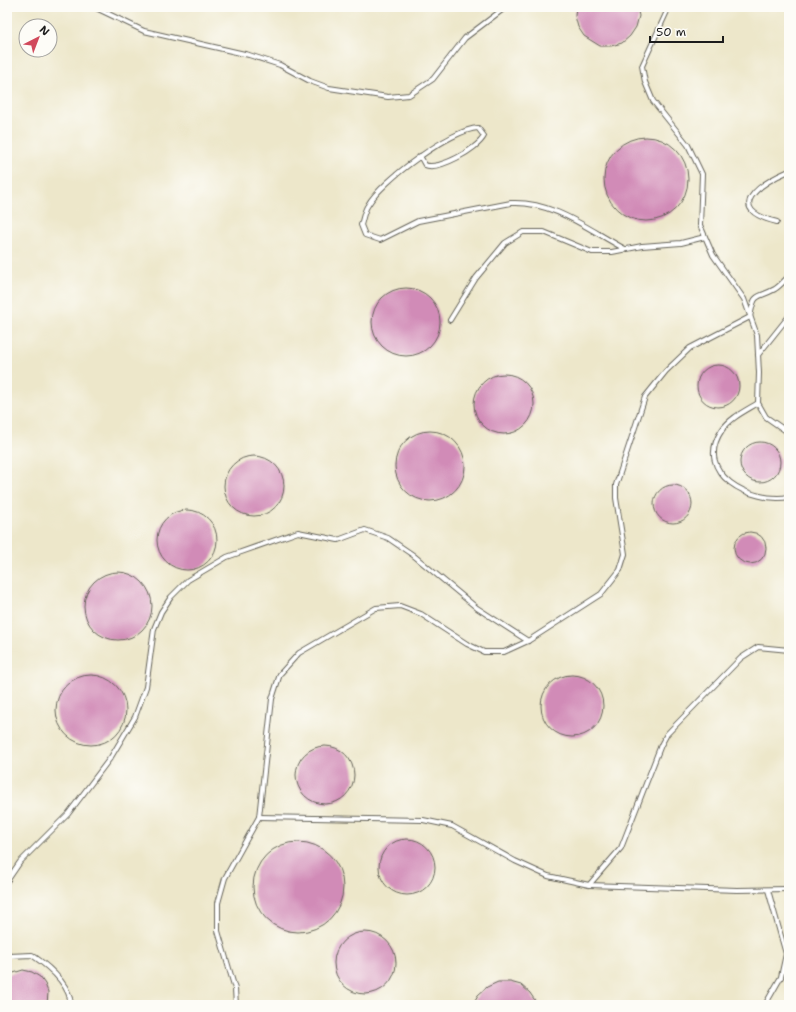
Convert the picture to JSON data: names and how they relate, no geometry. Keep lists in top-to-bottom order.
{
  "scale_bar": "50 m",
  "north": "top right"
}
